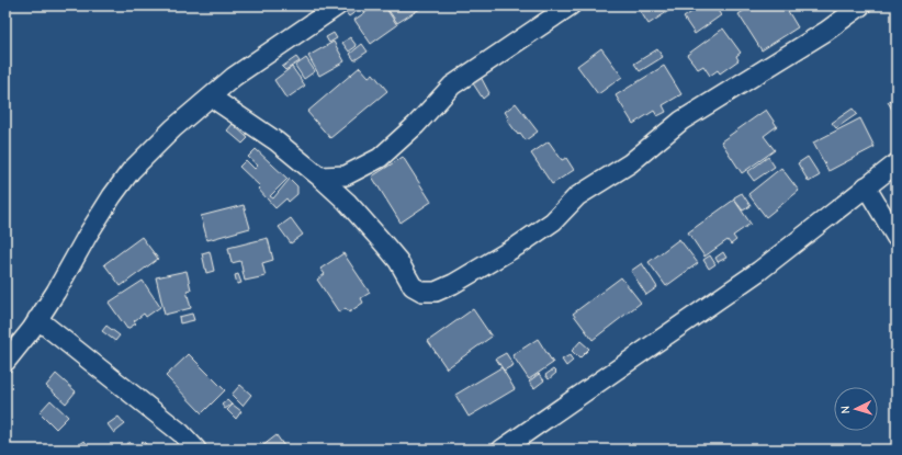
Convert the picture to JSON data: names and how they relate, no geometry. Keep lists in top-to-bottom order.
{
  "north": "left"
}
